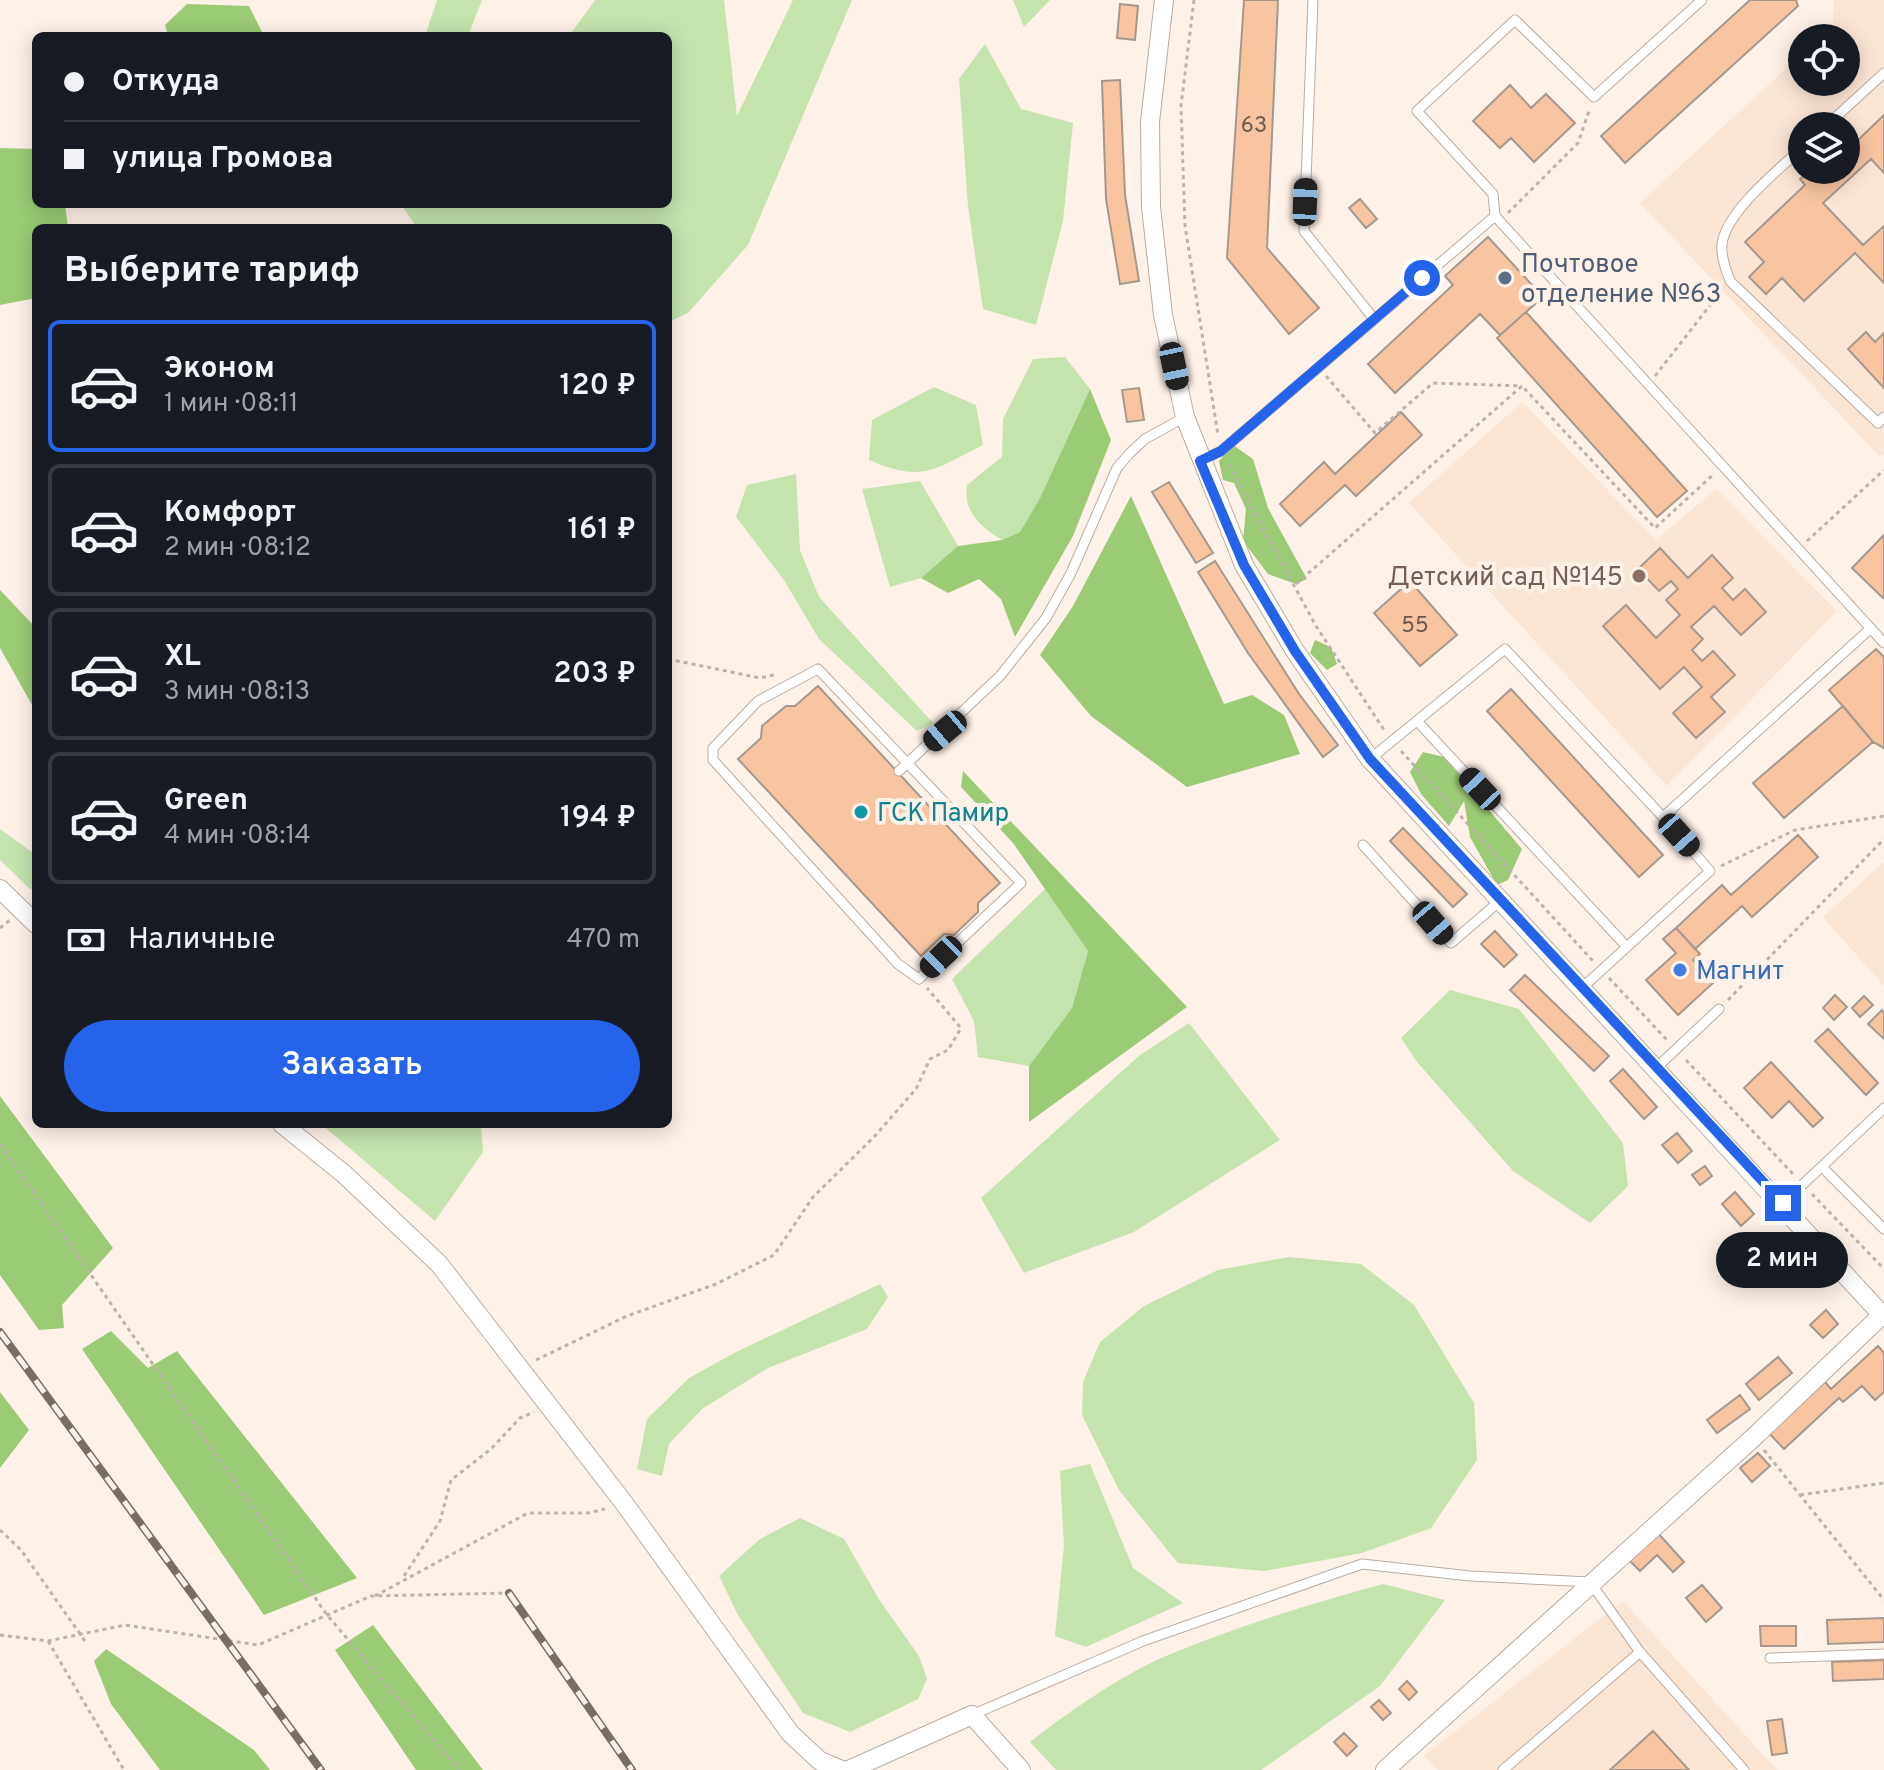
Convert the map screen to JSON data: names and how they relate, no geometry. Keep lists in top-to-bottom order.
{
  "places": [
    "Почтовое отделение №63",
    "Детский сад №145",
    "ГСК Памир",
    "Магнит"
  ],
  "house_numbers": ["63", "55"],
  "page": {
    "banner": ["Откуда", "улица Громова"],
    "heading": "Выберите тариф",
    "list": [
      {
        "name": "Эконом",
        "note": "1 мин · 08:11",
        "value": "120 ₽"
      },
      {
        "name": "Комфорт",
        "note": "2 мин · 08:12",
        "value": "161 ₽"
      },
      {
        "name": "XL",
        "note": "3 мин · 08:13",
        "value": "203 ₽"
      },
      {
        "name": "Green",
        "note": "4 мин · 08:14",
        "value": "194 ₽"
      }
    ],
    "pay": ["Наличные", "470 m"],
    "buttons": "Заказать",
    "bubble": "2 мин"
  }
}
